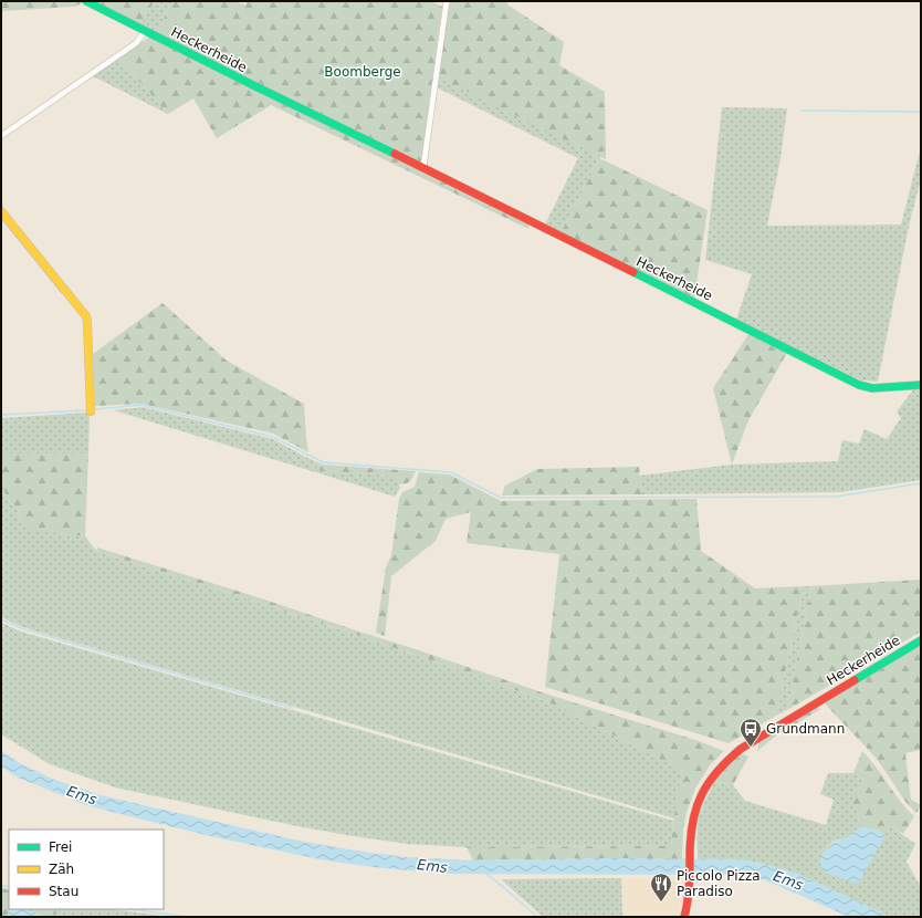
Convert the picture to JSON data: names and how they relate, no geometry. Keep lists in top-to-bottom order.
{
  "streets": {
    "street": ["Heckerheide"]
  },
  "water": ["Ems"],
  "parks": ["Boomberge"],
  "places": {
    "bus stop": ["Grundmann"],
    "restaurant": ["Piccolo Pizza Paradiso"]
  },
  "legend": ["Frei", "Zäh", "Stau"]
}
